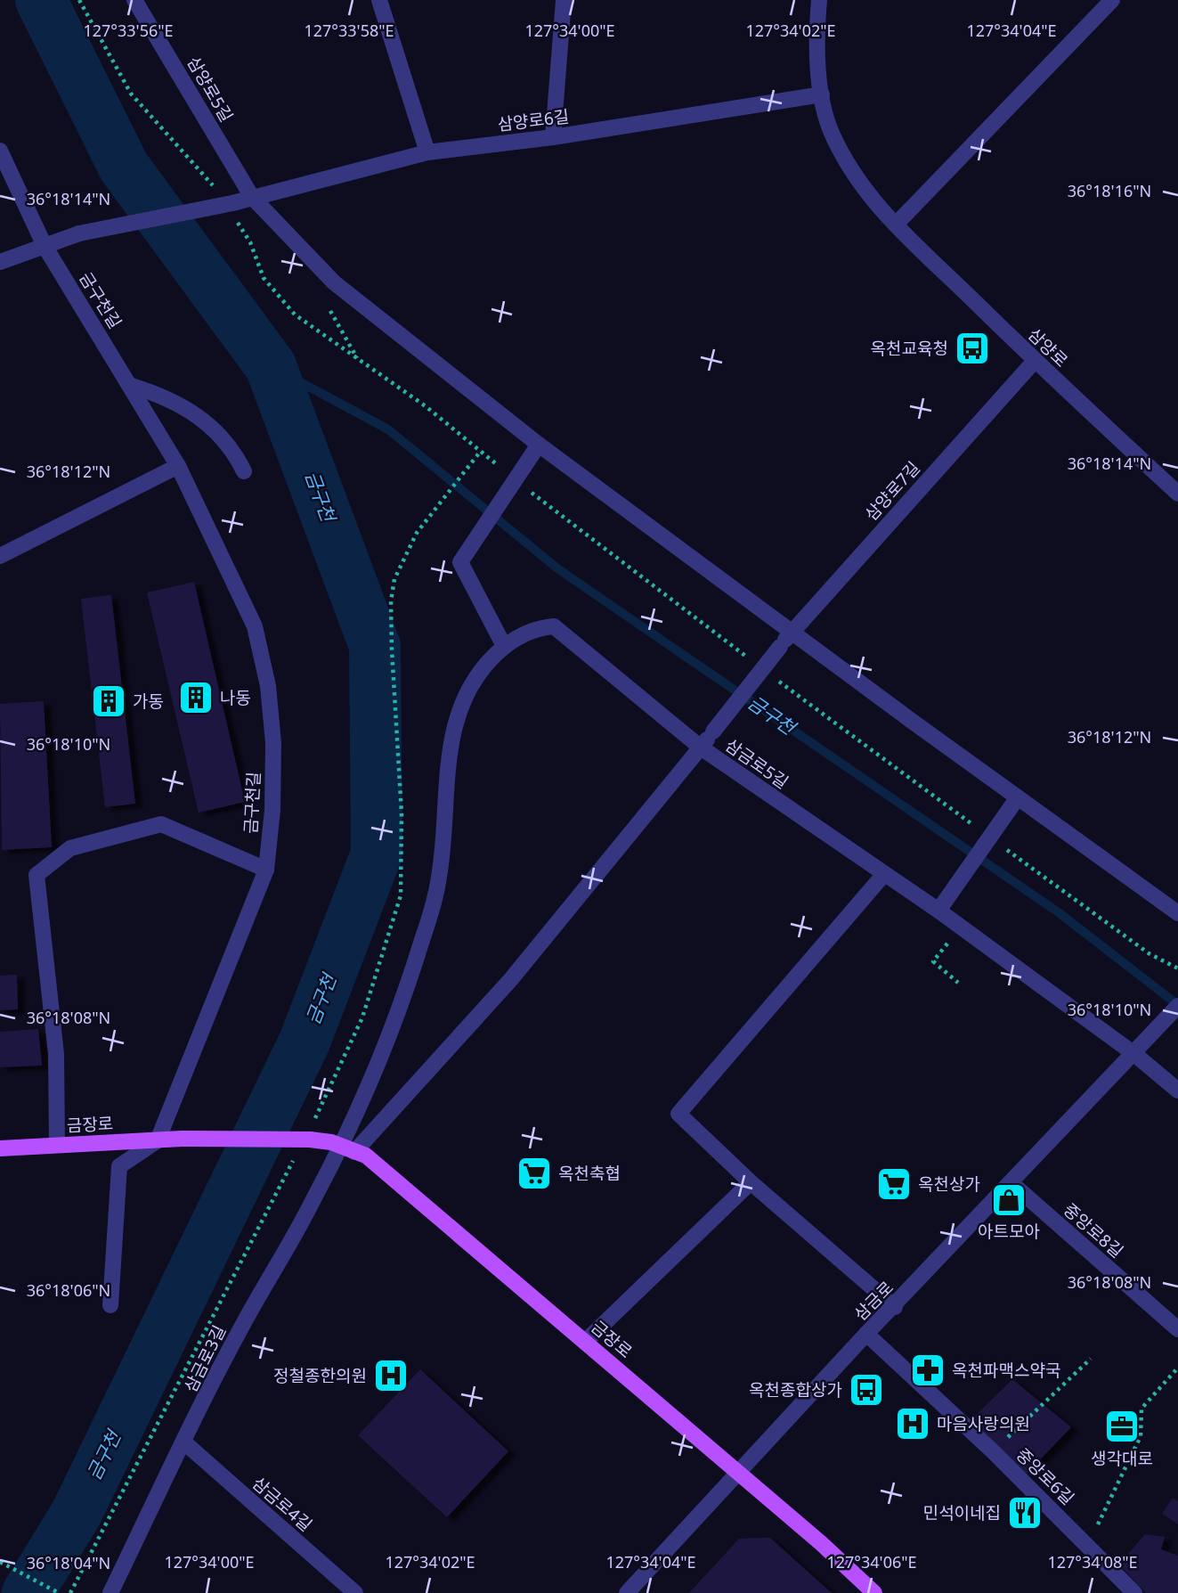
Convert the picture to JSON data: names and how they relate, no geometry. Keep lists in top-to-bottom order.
{
  "streets": {
    "main road": ["금장로"],
    "street": [
      "삼양로5길",
      "삼양로6길",
      "금구천길",
      "삼양로",
      "삼양로7길",
      "삼금로5길",
      "중앙로8길",
      "삼금로",
      "삼금로3길",
      "중앙로6길",
      "삼금로4길"
    ]
  },
  "crossings": [
    ["삼양로5길", "삼양로6길"],
    ["삼양로5길", "삼양로7길"],
    ["삼양로6길", "금구천길"],
    ["삼양로6길", "삼양로"],
    ["금구천길", "금장로"],
    ["삼양로", "삼양로7길"],
    ["삼양로7길", "삼금로5길"],
    ["삼양로7길", "삼금로3길"],
    ["삼금로5길", "금장로"],
    ["삼금로5길", "삼금로"],
    ["삼금로5길", "삼금로3길"],
    ["금장로", "삼금로"],
    ["금장로", "삼금로3길"],
    ["중앙로8길", "삼금로"],
    ["삼금로", "중앙로6길"],
    ["삼금로3길", "삼금로4길"]
  ],
  "water": ["금구천"],
  "places": {
    "bus stop": ["옥천교육청", "옥천종합상가"],
    "building": ["나동", "가동"],
    "supermarket": ["옥천축협", "옥천상가"],
    "shop": ["아트모아"],
    "pharmacy": ["옥천파맥스약국"],
    "hospital": ["정철종한의원", "마음사랑의원"],
    "office": ["생각대로"],
    "restaurant": ["민석이네집"]
  },
  "coordinates": [
    "127°33'56\"E",
    "127°33'58\"E",
    "127°34'00\"E",
    "127°34'02\"E",
    "127°34'04\"E",
    "36°18'16\"N",
    "36°18'14\"N",
    "36°18'12\"N",
    "36°18'10\"N",
    "36°18'08\"N",
    "36°18'06\"N",
    "127°34'06\"E",
    "127°34'08\"E",
    "36°18'04\"N"
  ]
}
